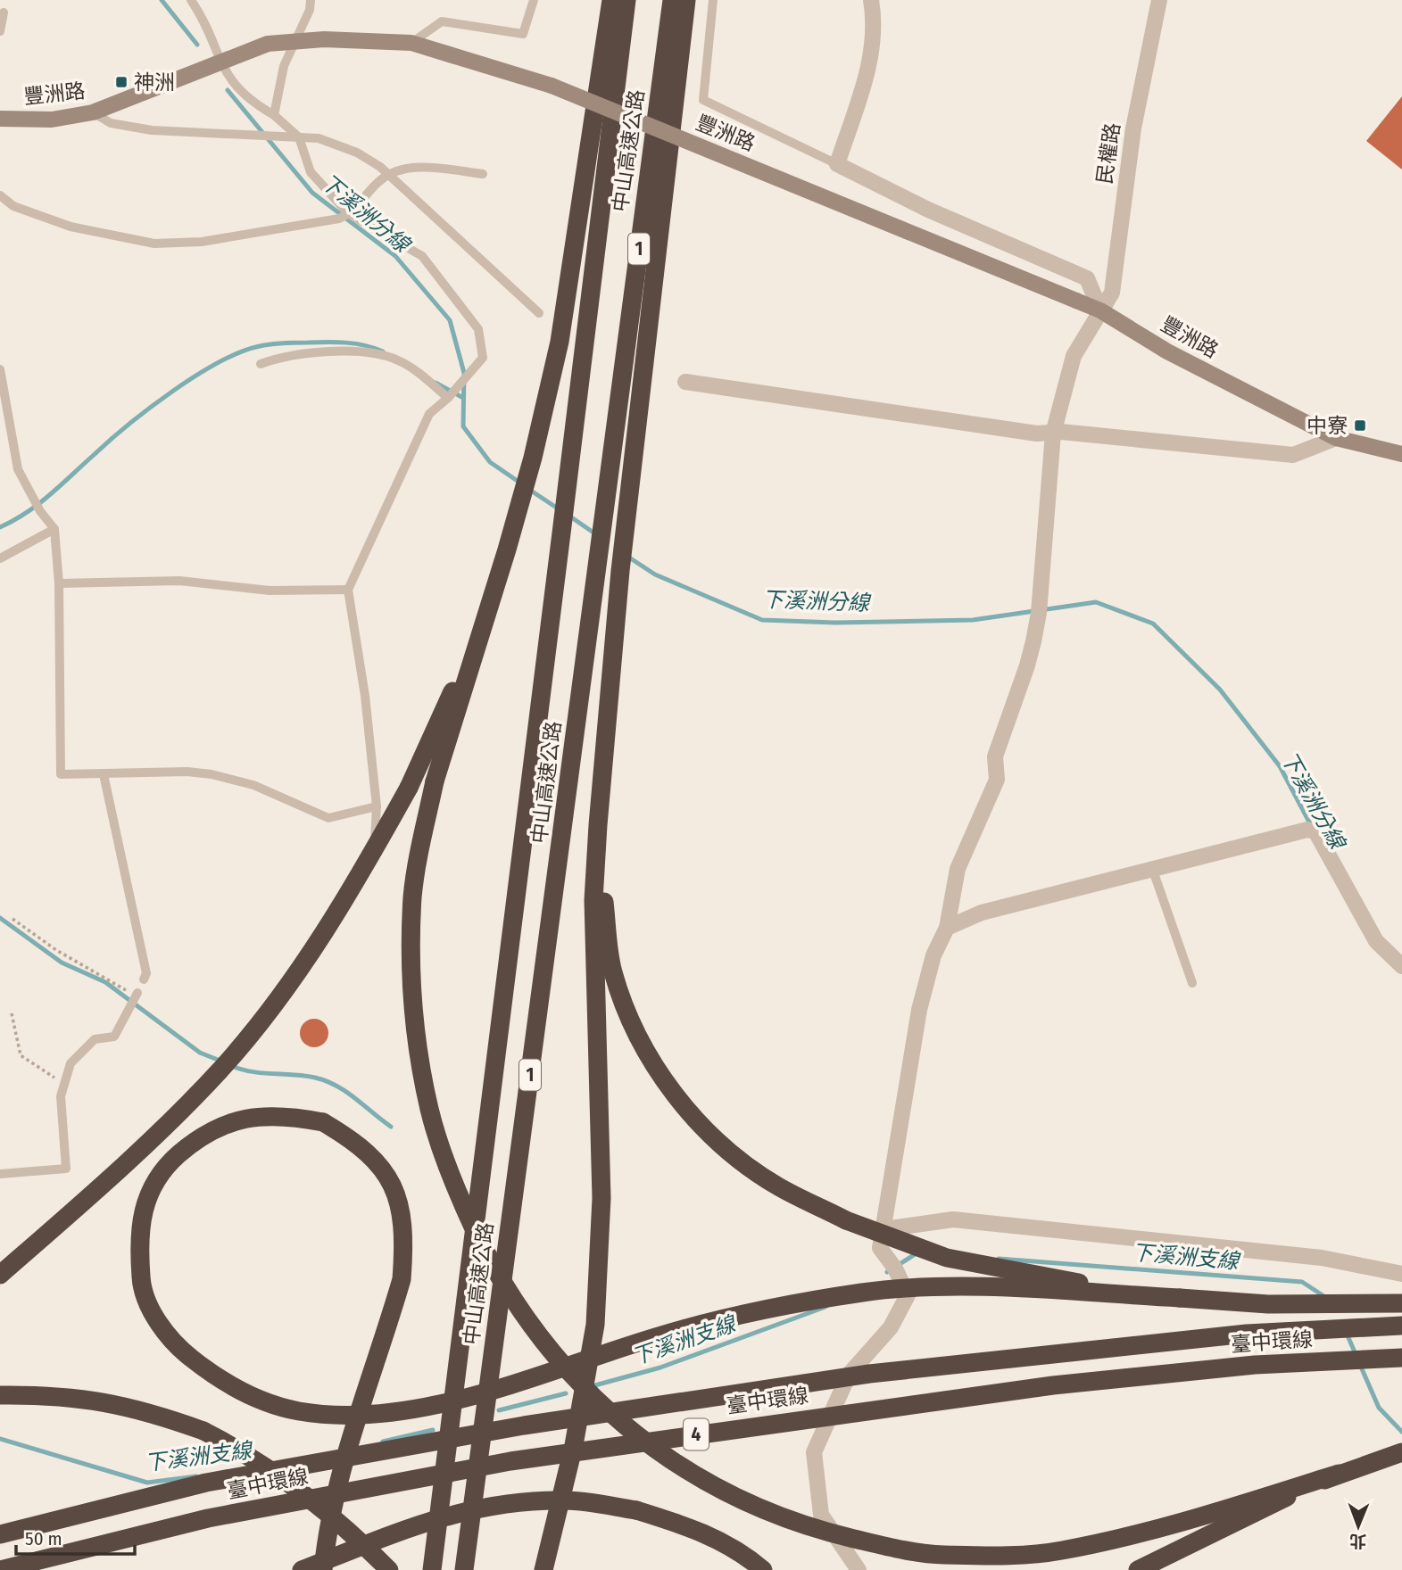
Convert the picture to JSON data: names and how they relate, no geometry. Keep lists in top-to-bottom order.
{
  "streets": {
    "highway": [
      "中山高速公路",
      "1",
      "臺中環線",
      "4"
    ],
    "street": ["豐洲路", "民權路"]
  },
  "crossings": [
    ["豐洲路", "民權路"]
  ],
  "water": ["下溪洲分線", "下溪洲支線"],
  "places": {
    "transit": ["神洲", "中寮"]
  },
  "scale_bar": "50 m",
  "north": "bottom"
}
